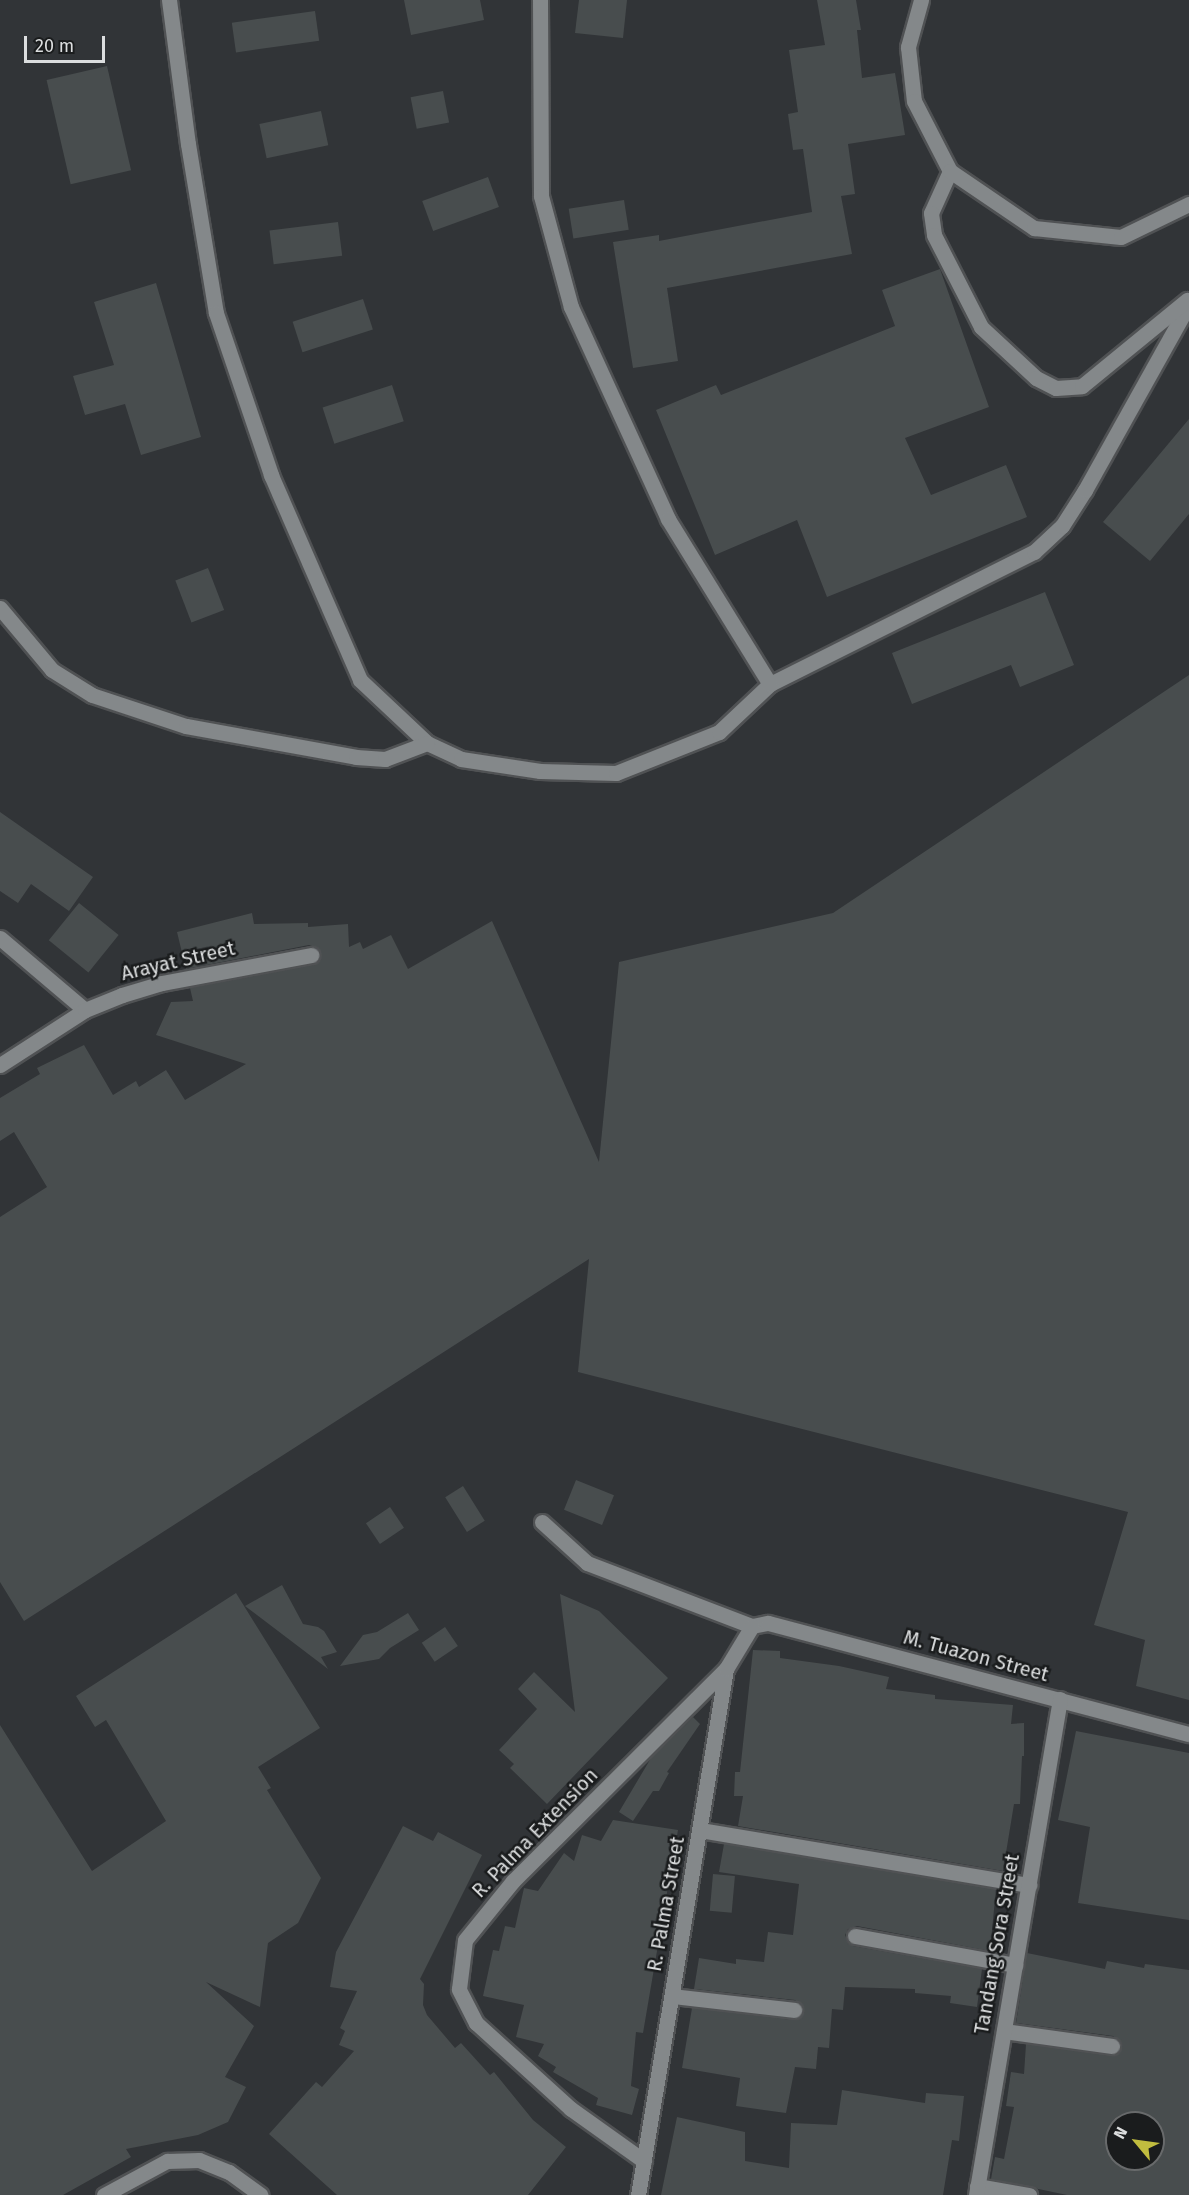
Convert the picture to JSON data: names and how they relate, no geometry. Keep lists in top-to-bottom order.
{
  "streets": {
    "street": [
      "Arayat Street",
      "M. Tuazon Street",
      "R. Palma Extension",
      "R. Palma Street",
      "Tandang Sora Street"
    ]
  },
  "crossings": [
    ["M. Tuazon Street", "R. Palma Street"],
    ["M. Tuazon Street", "Tandang Sora Street"],
    ["R. Palma Extension", "R. Palma Street"]
  ],
  "scale_bar": "20 m",
  "north": "top left"
}
